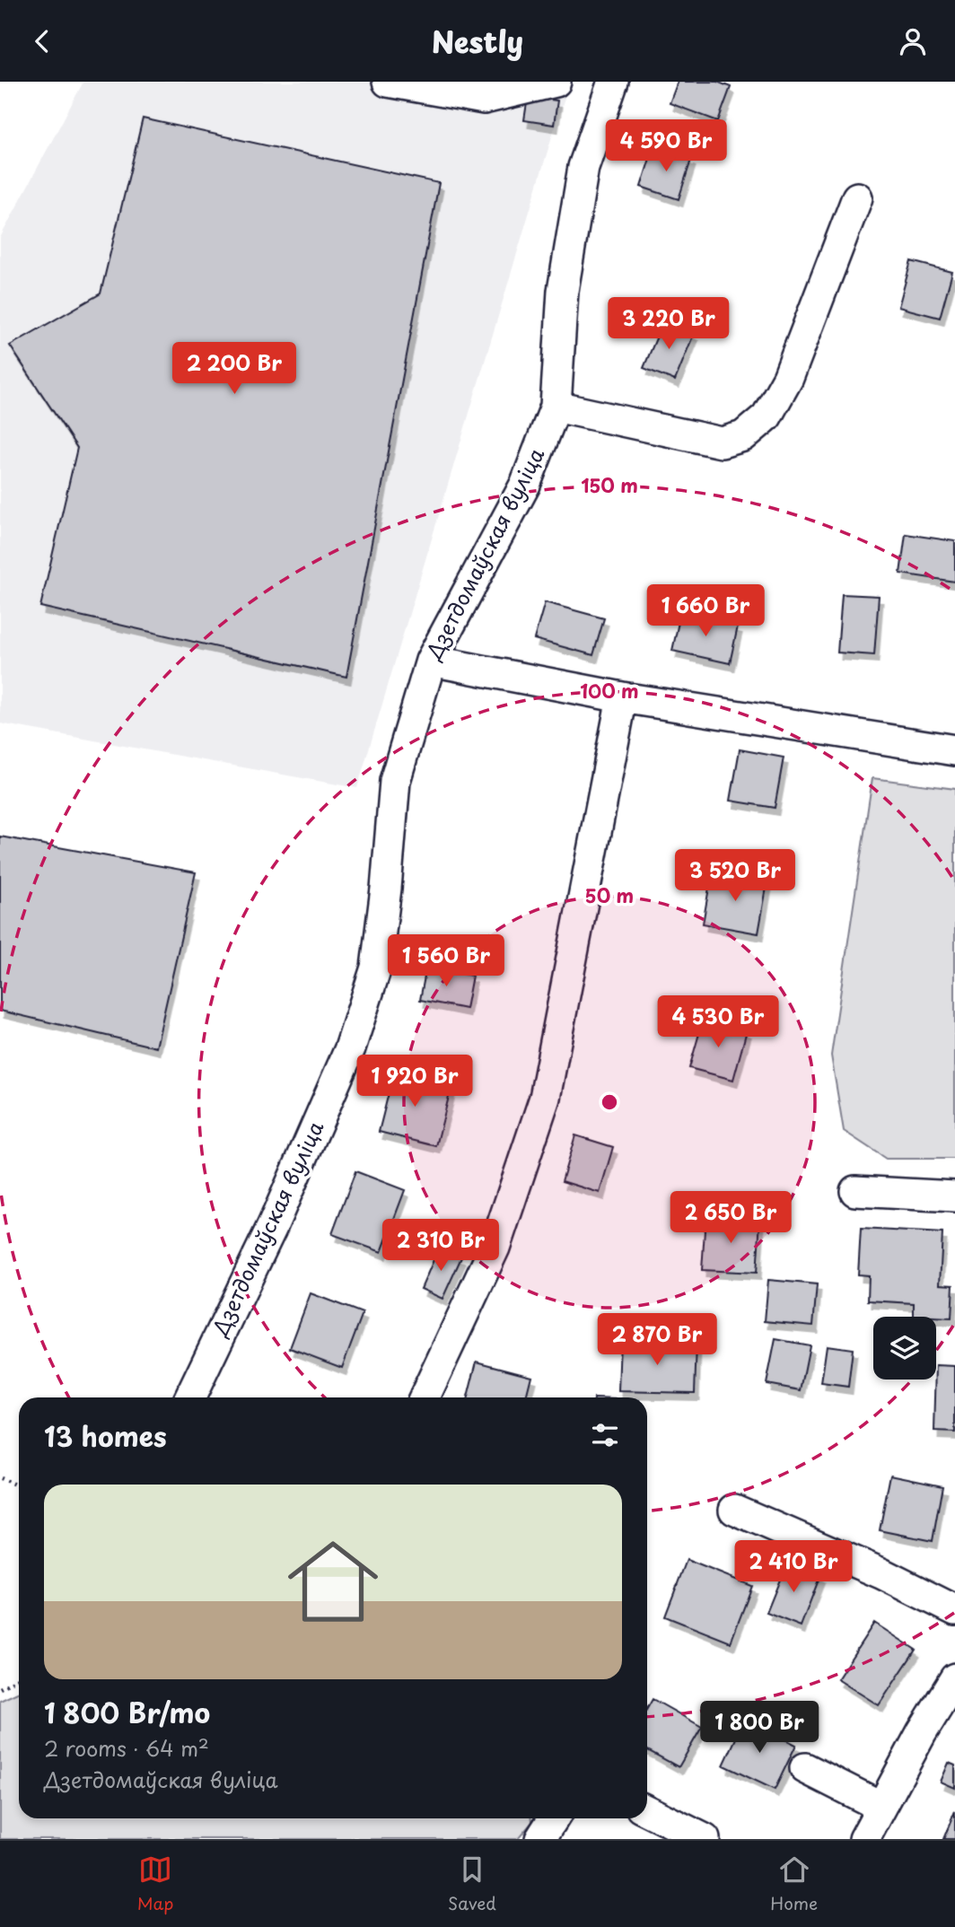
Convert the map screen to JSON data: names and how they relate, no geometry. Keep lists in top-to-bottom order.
{
  "streets": {
    "street": ["Дзетдомаўская вуліца"]
  },
  "page": {
    "header": "Nestly",
    "price": [
      "4 590 Br",
      "3 220 Br",
      "2 200 Br",
      "1 660 Br",
      "3 520 Br",
      "1 560 Br",
      "4 530 Br",
      "1 920 Br",
      "2 650 Br",
      "2 310 Br",
      "2 870 Br",
      "2 410 Br",
      "1 800 Br"
    ],
    "heading": "13 homes",
    "list": [
      {
        "name": "1 800 Br/mo",
        "note": "2 rooms · 64 m² · Дзетдомаўская вуліца"
      }
    ],
    "tabs": ["Map", "Saved", "Home"]
  },
  "rings": ["150 m", "100 m", "50 m"]
}
